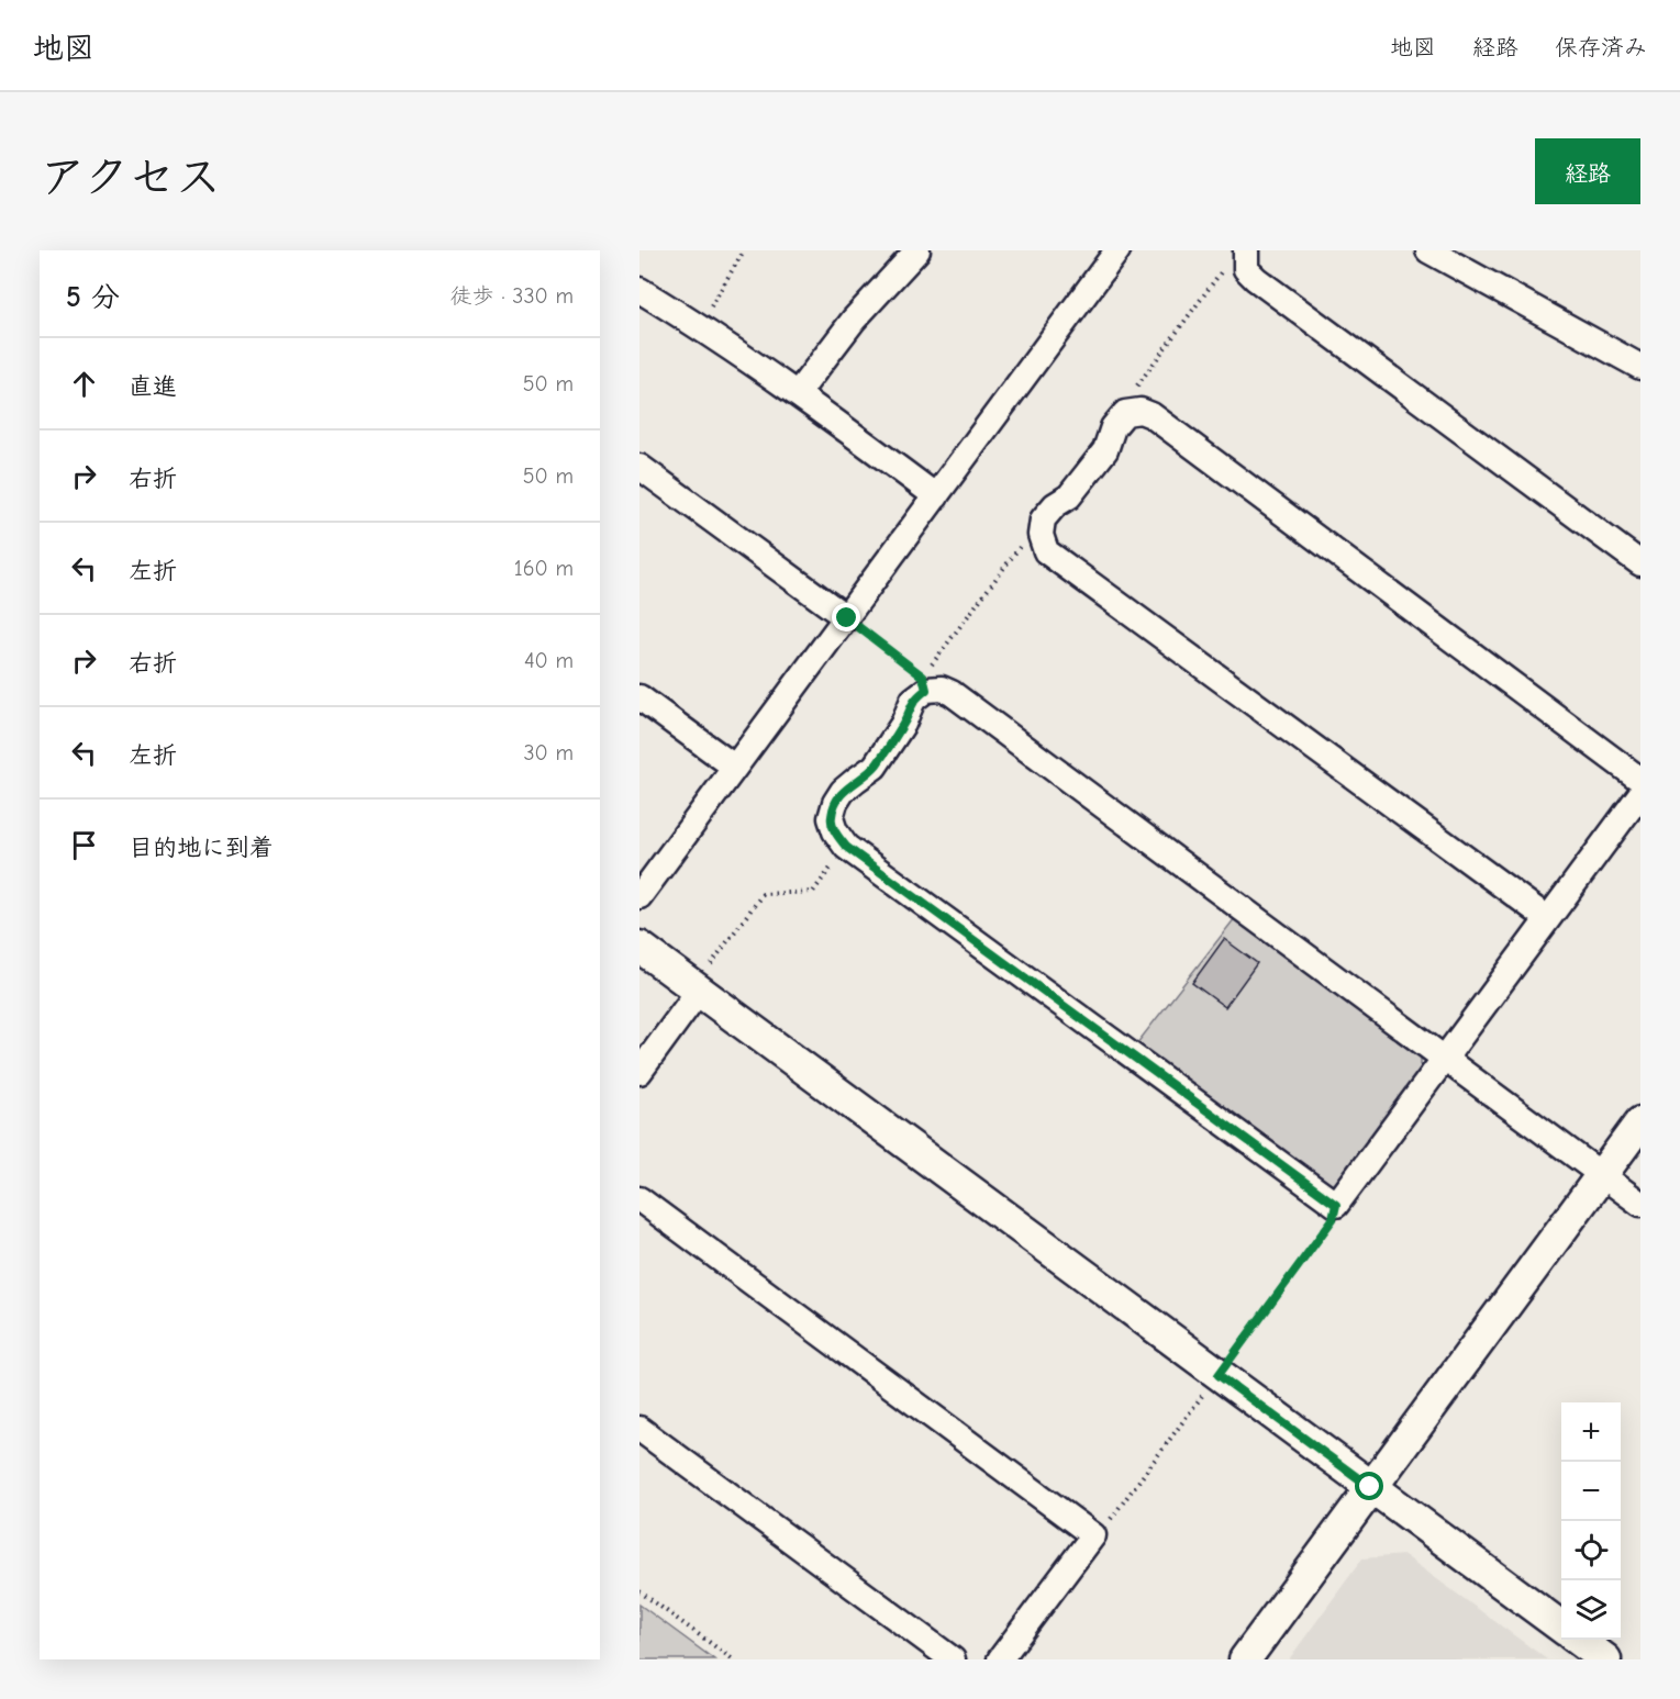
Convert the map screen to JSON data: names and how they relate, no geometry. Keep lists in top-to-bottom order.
{
  "page": {
    "header": "地図",
    "nav": ["地図", "経路", "保存済み"],
    "title": "アクセス",
    "buttons": "経路",
    "heading": ["5 分", "徒歩 · 330 m"],
    "list": [
      ["直進", "50 m"],
      ["右折", "50 m"],
      ["左折", "160 m"],
      ["右折", "40 m"],
      ["左折", "30 m"],
      "目的地に到着"
    ],
    "map_buttons": ["+", "−"]
  }
}
